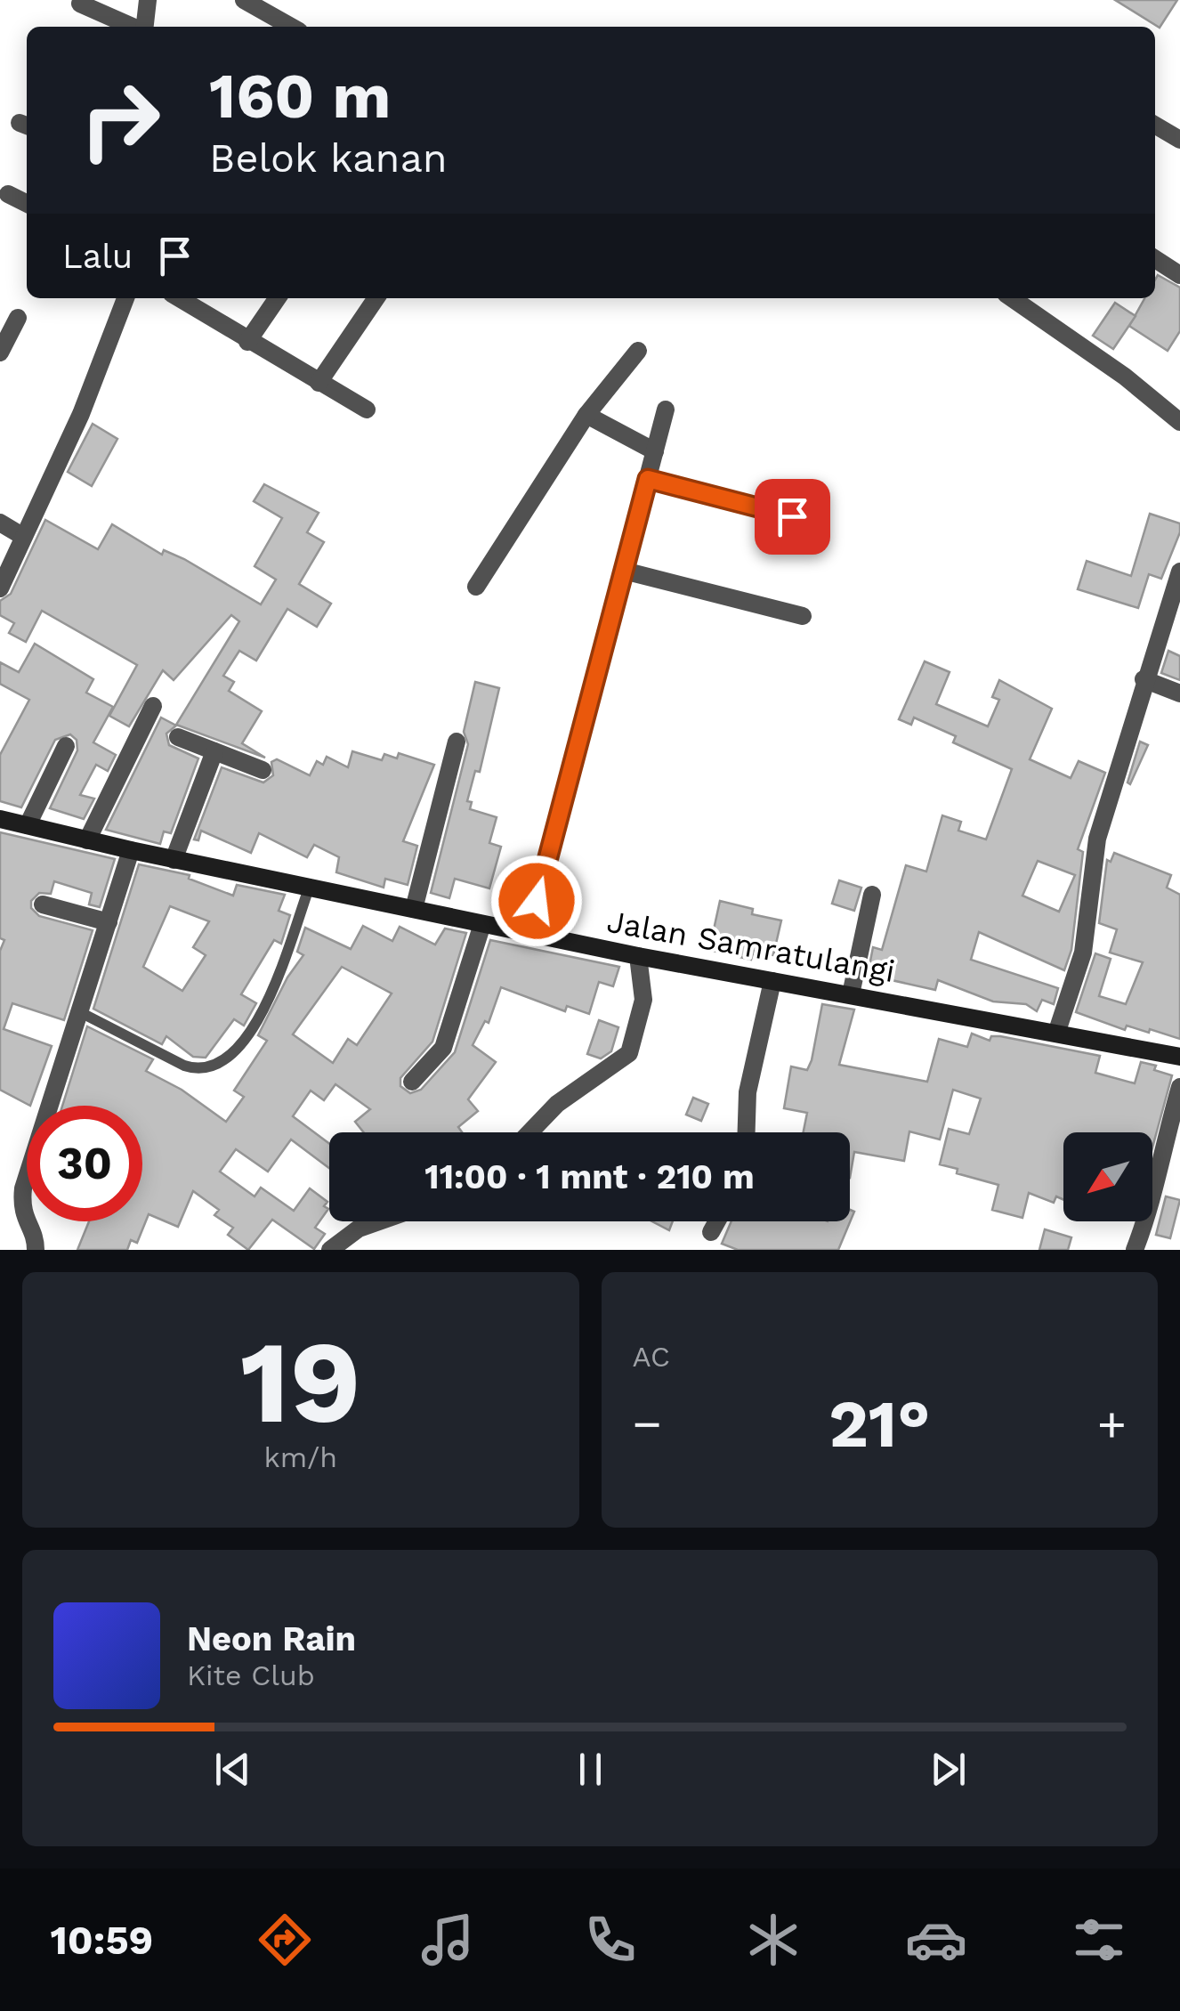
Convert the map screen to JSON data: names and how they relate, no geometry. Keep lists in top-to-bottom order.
{
  "streets": {
    "main road": ["Jalan Samratulangi"]
  },
  "north": "bottom left",
  "page": {
    "turn": ["160 m", "Belok kanan"],
    "then": "Lalu",
    "limit": "30",
    "trip": "11:00 · 1 mnt · 210 m",
    "tile": [
      ["19", "km/h"],
      "AC"
    ],
    "heat": ["−", "21°", "+"],
    "song": ["Neon Rain", "Kite Club"],
    "tabs": "10:59"
  }
}
